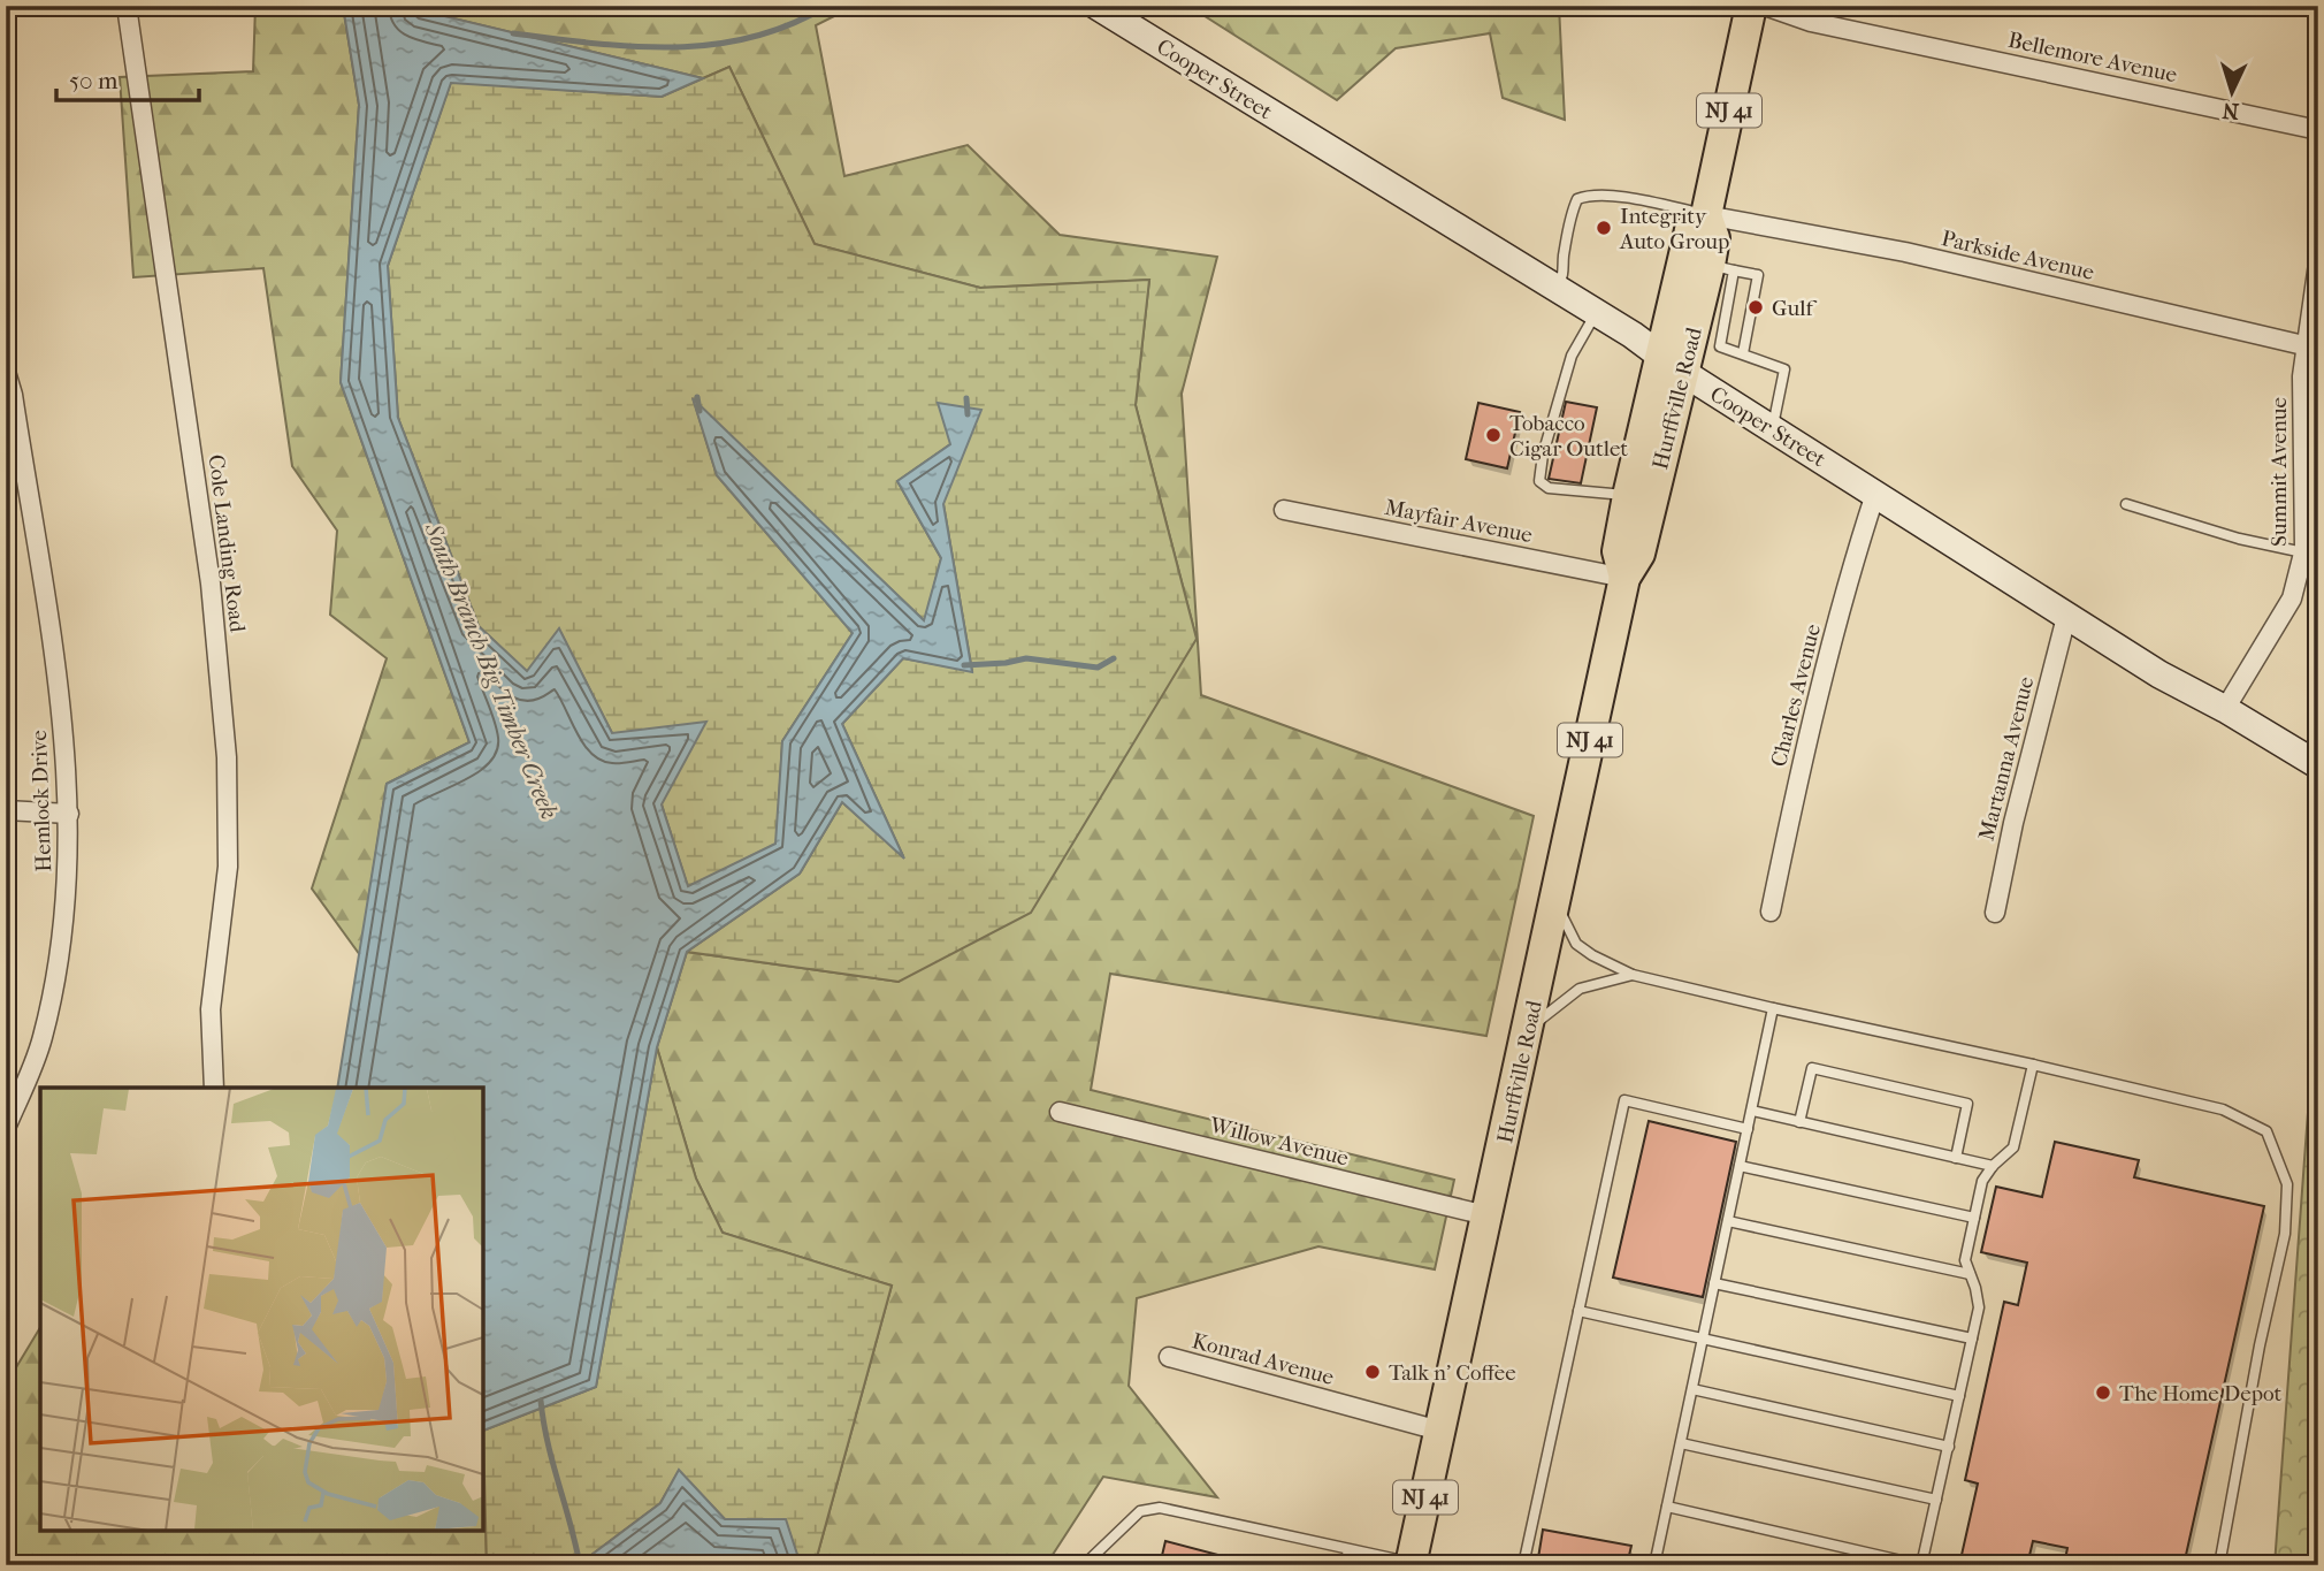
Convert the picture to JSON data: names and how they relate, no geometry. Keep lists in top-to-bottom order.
{
  "streets": {
    "main road": ["Cooper Street", "NJ 41", "Hurffville Road"],
    "street": [
      "Bellemore Avenue",
      "Parkside Avenue",
      "Summit Avenue",
      "Mayfair Avenue",
      "Cole Landing Road",
      "Charles Avenue",
      "Martanna Avenue",
      "Hemlock Drive",
      "Willow Avenue",
      "Konrad Avenue"
    ]
  },
  "crossings": [
    ["Cooper Street", "Hurffville Road"],
    ["Cooper Street", "Summit Avenue"],
    ["Cooper Street", "Charles Avenue"],
    ["Cooper Street", "Martanna Avenue"],
    ["Parkside Avenue", "Hurffville Road"],
    ["Parkside Avenue", "Summit Avenue"],
    ["Hurffville Road", "Mayfair Avenue"],
    ["Hurffville Road", "Willow Avenue"],
    ["Hurffville Road", "Konrad Avenue"]
  ],
  "water": ["South Branch Big Timber Creek"],
  "places": [
    "Integrity Auto Group",
    "Gulf",
    "Tobacco Cigar Outlet",
    "Talk n' Coffee",
    "The Home Depot"
  ],
  "scale_bar": "50 m",
  "north": "bottom"
}
